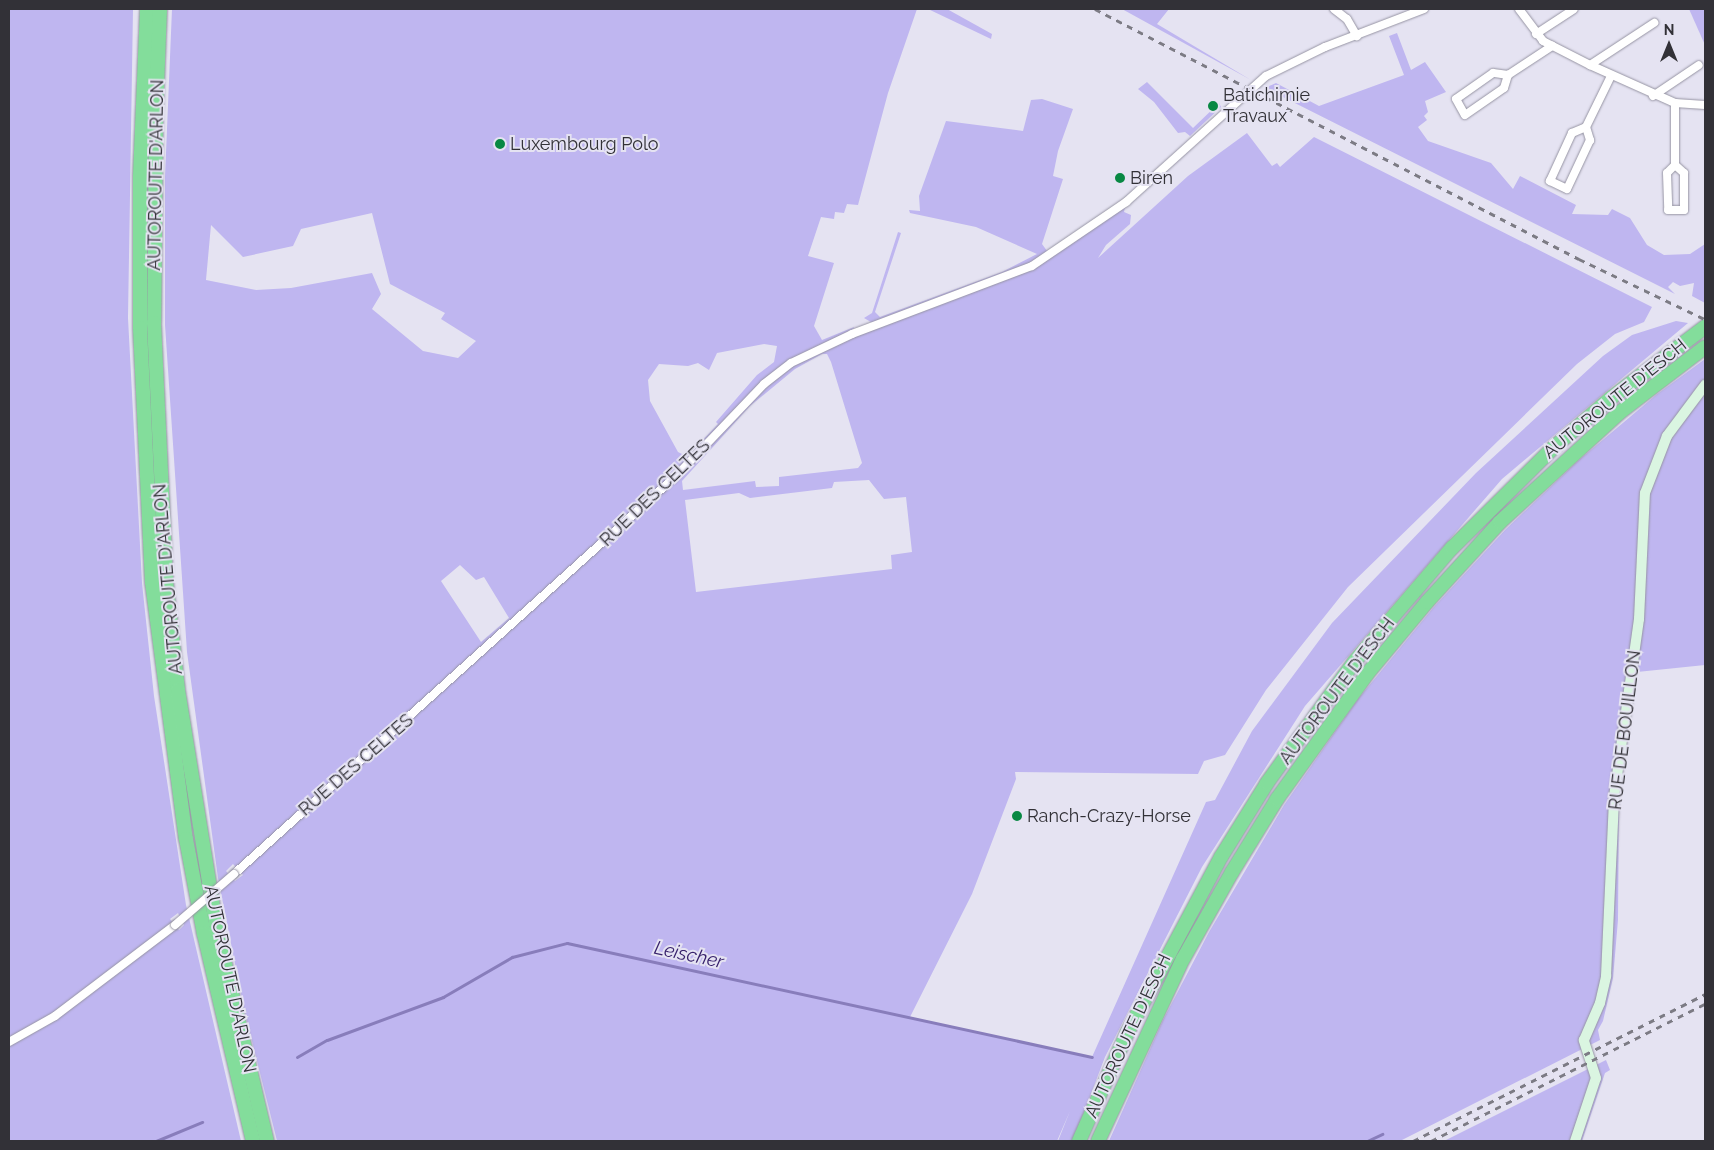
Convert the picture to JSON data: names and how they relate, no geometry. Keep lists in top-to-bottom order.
{
  "streets": {
    "highway": ["AUTOROUTE D'ARLON", "AUTOROUTE D'ESCH"],
    "street": ["RUE DES CELTES", "RUE DE BOUILLON"]
  },
  "water": ["Leischer"],
  "places": [
    "Batichimie Travaux",
    "Luxembourg Polo",
    "Biren",
    "Ranch-Crazy-Horse"
  ],
  "north": "top"
}
